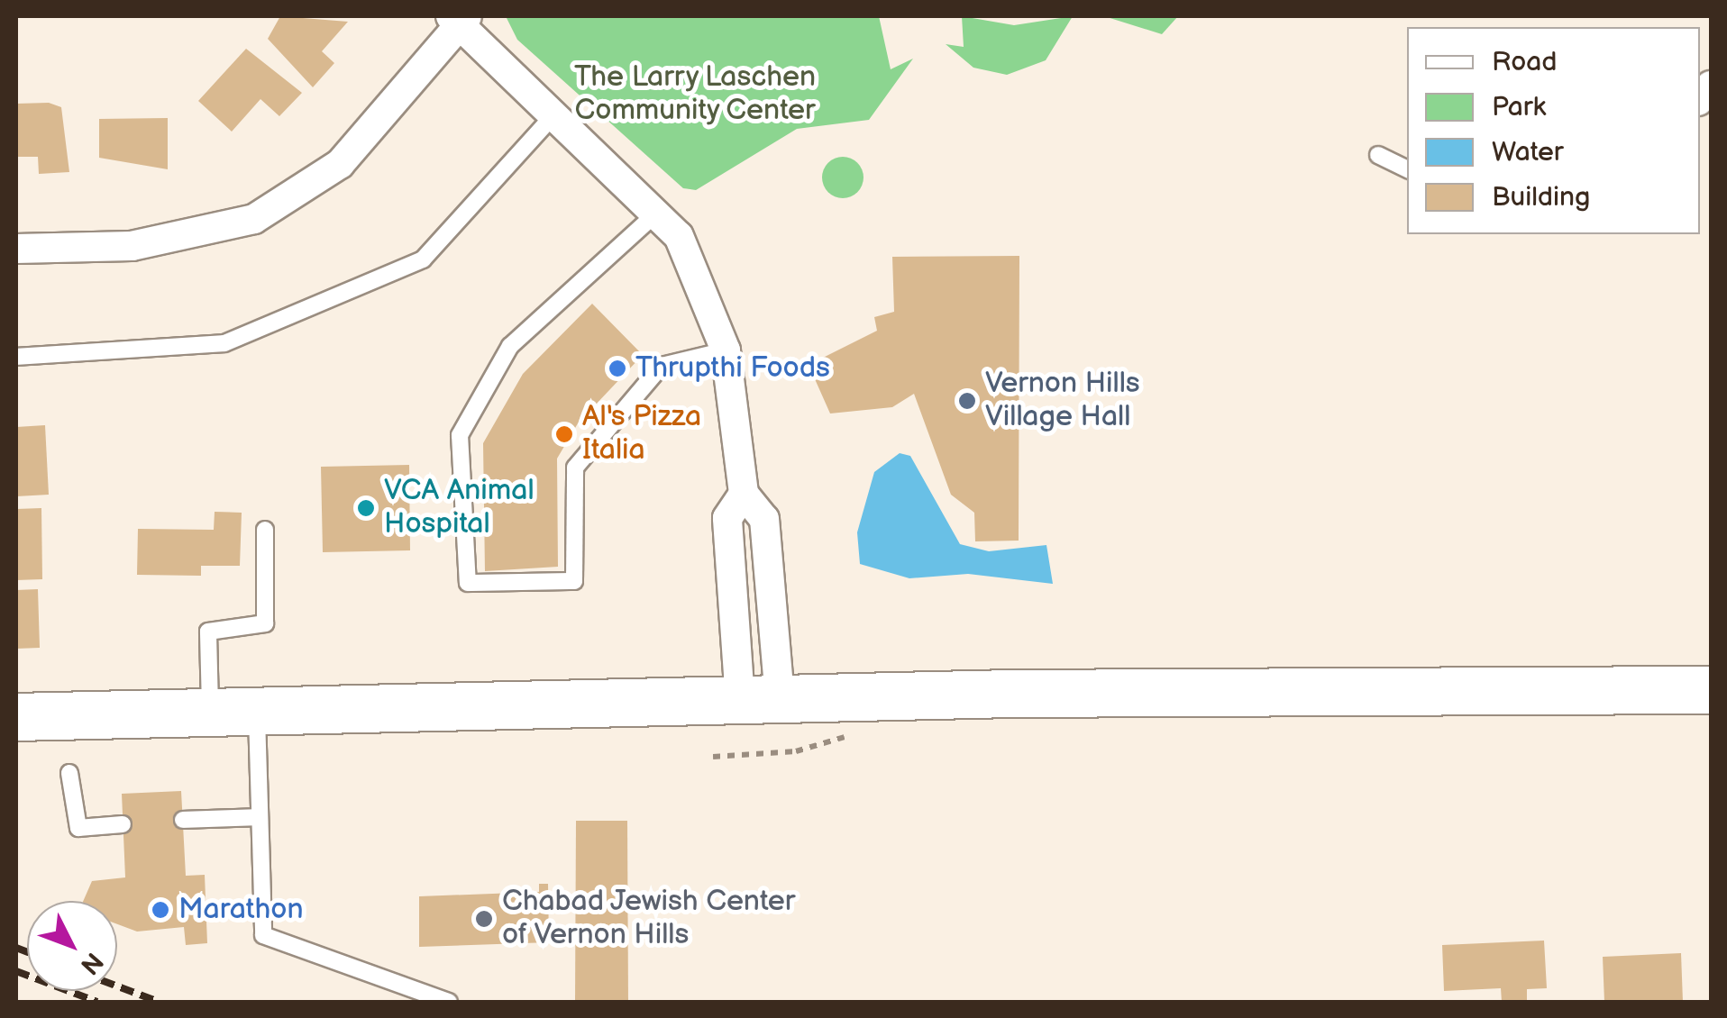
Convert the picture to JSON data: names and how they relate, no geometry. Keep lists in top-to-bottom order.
{
  "parks": ["The Larry Laschen Community Center"],
  "places": [
    "Thrupthi Foods",
    "Vernon Hills Village Hall",
    "Al's Pizza Italia",
    "VCA Animal Hospital",
    "Marathon",
    "Chabad Jewish Center of Vernon Hills"
  ],
  "legend": [
    "Road",
    "Park",
    "Water",
    "Building"
  ],
  "north": "bottom right"
}
